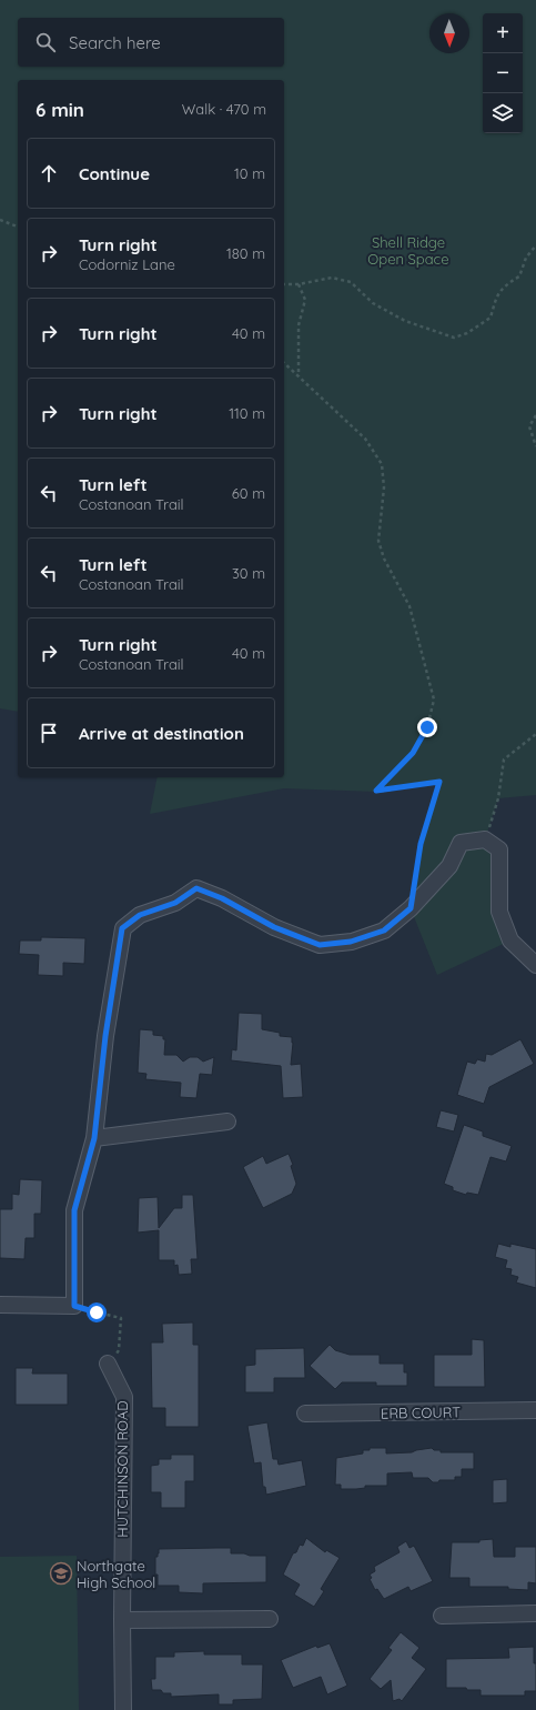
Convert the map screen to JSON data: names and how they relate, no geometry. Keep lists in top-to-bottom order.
{
  "streets": {
    "street": ["ERB COURT", "HUTCHINSON ROAD"]
  },
  "parks": ["Shell Ridge Open Space"],
  "places": {
    "school or university": ["Northgate High School"]
  },
  "north": "bottom",
  "page": {
    "map_buttons": ["+", "−"],
    "search": "Search here",
    "heading": ["6 min", "Walk · 470 m"],
    "list": [
      ["Continue", "10 m"],
      ["Turn right", "Codorniz Lane", "180 m"],
      ["Turn right", "40 m"],
      ["Turn right", "110 m"],
      ["Turn left", "Costanoan Trail", "60 m"],
      ["Turn left", "Costanoan Trail", "30 m"],
      ["Turn right", "Costanoan Trail", "40 m"],
      "Arrive at destination"
    ]
  }
}
